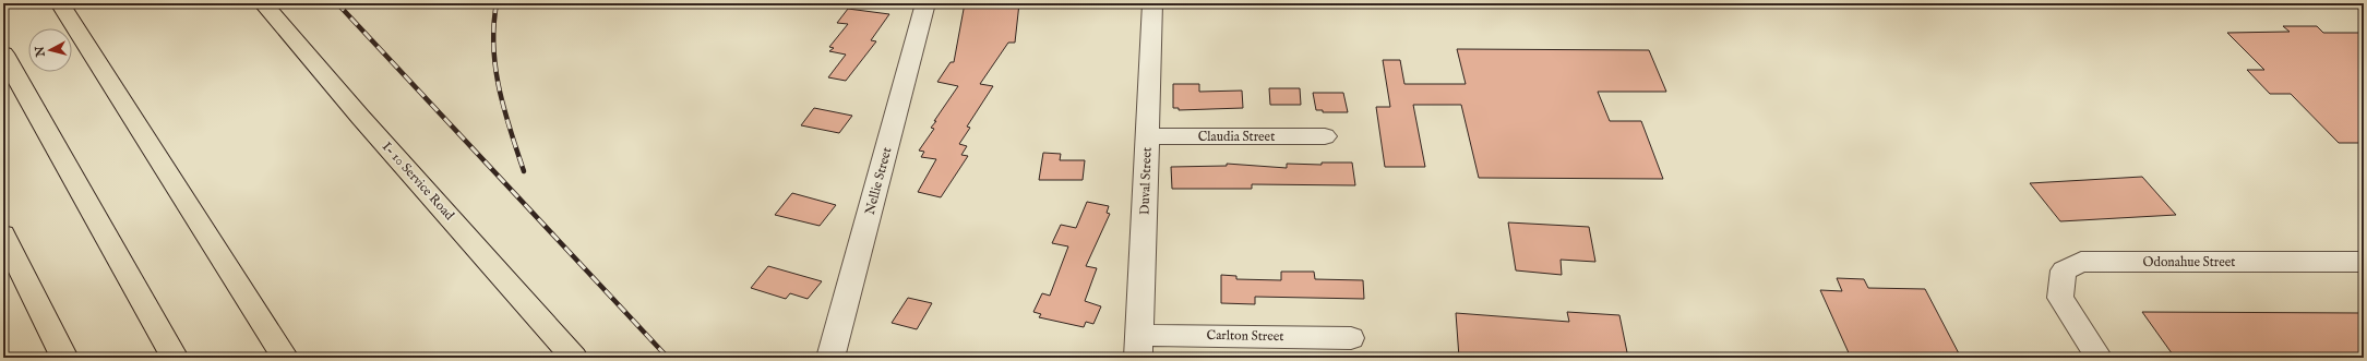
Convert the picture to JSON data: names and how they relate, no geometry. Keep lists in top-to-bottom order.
{
  "streets": {
    "main road": ["I- 10 Service Road"],
    "street": [
      "Claudia Street",
      "Nellie Street",
      "Duval Street",
      "Odonahue Street",
      "Carlton Street"
    ]
  },
  "crossings": [
    ["Claudia Street", "Duval Street"],
    ["Duval Street", "Carlton Street"]
  ],
  "north": "left"
}
